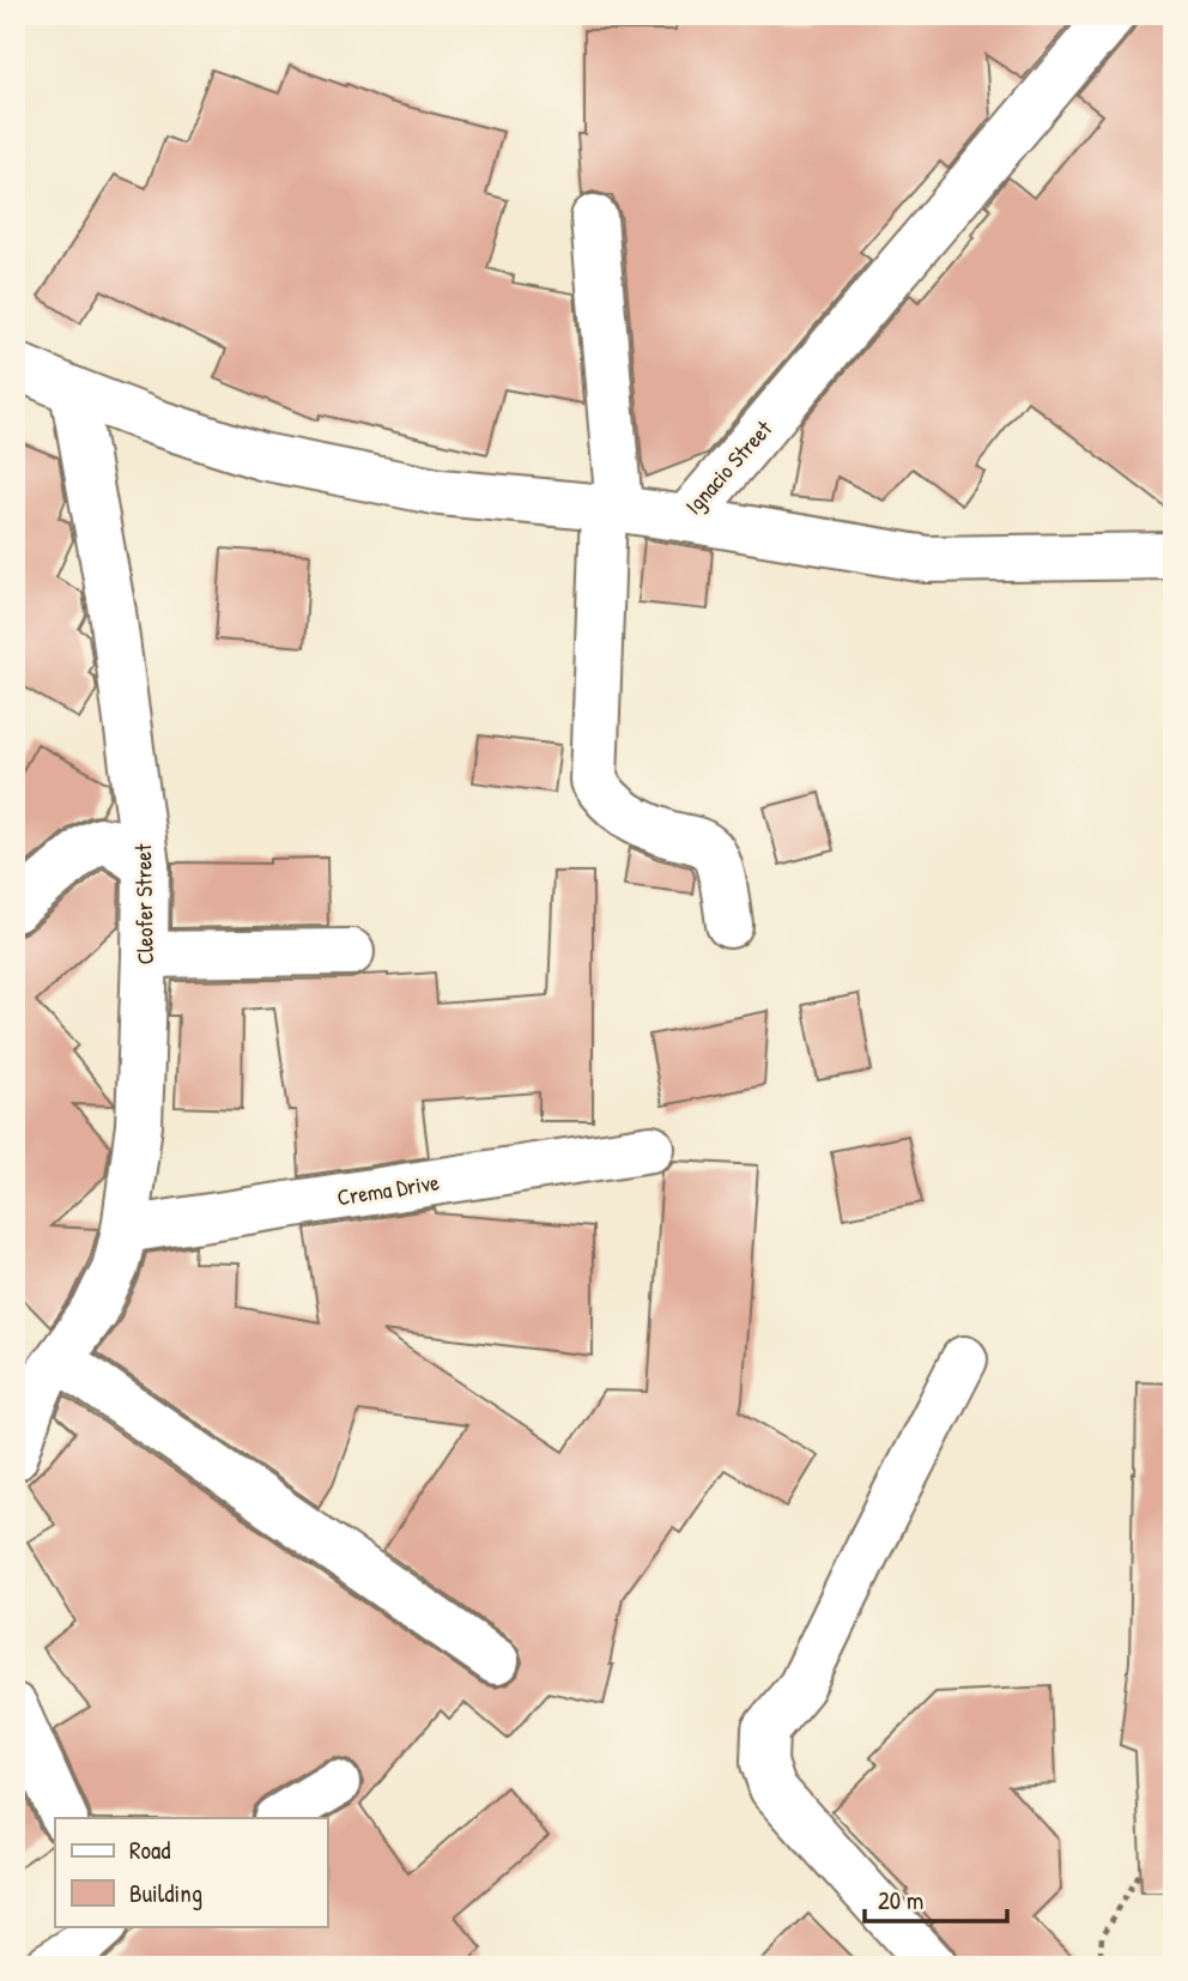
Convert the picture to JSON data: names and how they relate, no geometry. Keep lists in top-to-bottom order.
{
  "streets": {
    "street": ["Ignacio Street", "Cleofer Street", "Crema Drive"]
  },
  "crossings": [
    ["Ignacio Street", "Cleofer Street"],
    ["Cleofer Street", "Crema Drive"]
  ],
  "legend": ["Road", "Building"],
  "scale_bar": "20 m"
}
